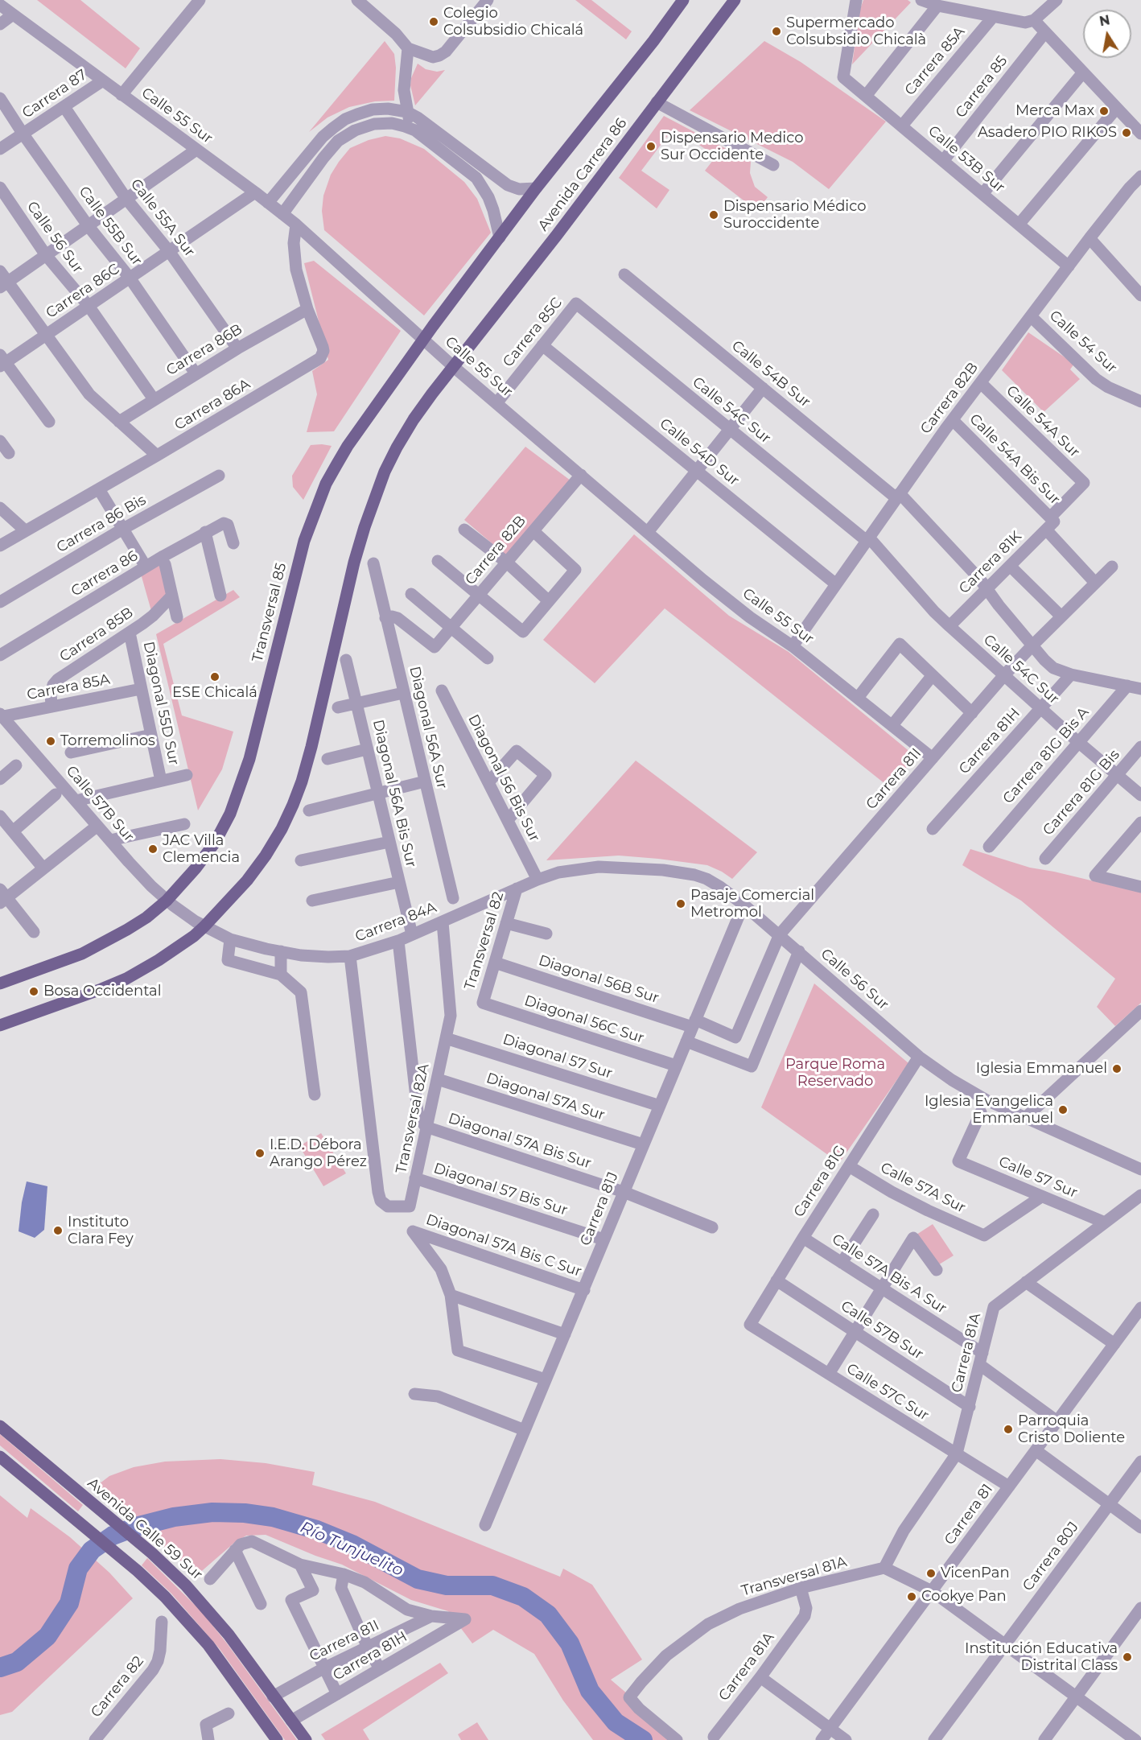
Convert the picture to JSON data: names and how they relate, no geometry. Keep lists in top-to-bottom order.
{
  "streets": {
    "main road": ["Avenida Carrera 86", "Transversal 85", "Avenida Calle 59 Sur"],
    "street": [
      "Carrera 85A",
      "Carrera 85",
      "Carrera 87",
      "Calle 55 Sur",
      "Calle 53B Sur",
      "Calle 55A Sur",
      "Calle 55B Sur",
      "Calle 56 Sur",
      "Carrera 86C",
      "Carrera 85C",
      "Calle 54 Sur",
      "Carrera 86B",
      "Calle 54B Sur",
      "Carrera 82B",
      "Carrera 86A",
      "Calle 54C Sur",
      "Calle 54A Sur",
      "Calle 54D Sur",
      "Calle 54A Bis Sur",
      "Carrera 86 Bis",
      "Carrera 81K",
      "Carrera 86",
      "Carrera 85B",
      "Diagonal 55D Sur",
      "Diagonal 56A Sur",
      "Carrera 81H",
      "Carrera 81G Bis A",
      "Diagonal 56 Bis Sur",
      "Carrera 81I",
      "Carrera 81G Bis",
      "Diagonal 56A Bis Sur",
      "Calle 57B Sur",
      "Carrera 84A",
      "Transversal 82",
      "Diagonal 56B Sur",
      "Diagonal 56C Sur",
      "Diagonal 57 Sur",
      "Diagonal 57A Sur",
      "Transversal 82A",
      "Diagonal 57A Bis Sur",
      "Calle 57 Sur",
      "Carrera 81G",
      "Calle 57A Sur",
      "Diagonal 57 Bis Sur",
      "Carrera 81J",
      "Diagonal 57A Bis C Sur",
      "Calle 57A Bis A Sur",
      "Carrera 81A",
      "Calle 57C Sur",
      "Carrera 81",
      "Carrera 80J",
      "Transversal 81A",
      "Carrera 82"
    ]
  },
  "crossings": [
    ["Carrera 85A", "Calle 53B Sur"],
    ["Carrera 85A", "Carrera 85B"],
    ["Carrera 85A", "Diagonal 55D Sur"],
    ["Carrera 85A", "Calle 57B Sur"],
    ["Carrera 85", "Calle 53B Sur"],
    ["Carrera 87", "Calle 55 Sur"],
    ["Carrera 87", "Calle 55A Sur"],
    ["Carrera 87", "Calle 55B Sur"],
    ["Calle 55 Sur", "Avenida Carrera 86"],
    ["Calle 55 Sur", "Carrera 86C"],
    ["Calle 55 Sur", "Carrera 85C"],
    ["Calle 55 Sur", "Carrera 82B"],
    ["Calle 55 Sur", "Carrera 86A"],
    ["Calle 55 Sur", "Transversal 85"],
    ["Calle 55 Sur", "Carrera 81I"],
    ["Calle 53B Sur", "Carrera 82B"],
    ["Avenida Carrera 86", "Transversal 85"],
    ["Calle 55A Sur", "Carrera 86C"],
    ["Calle 55A Sur", "Carrera 86B"],
    ["Calle 55B Sur", "Carrera 86C"],
    ["Calle 55B Sur", "Carrera 86B"],
    ["Calle 56 Sur", "Carrera 86C"],
    ["Calle 56 Sur", "Carrera 86B"],
    ["Calle 56 Sur", "Diagonal 56 Bis Sur"],
    ["Calle 56 Sur", "Carrera 81I"],
    ["Calle 56 Sur", "Carrera 84A"],
    ["Calle 56 Sur", "Carrera 81G"],
    ["Calle 56 Sur", "Carrera 81J"],
    ["Carrera 85C", "Calle 54C Sur"],
    ["Carrera 85C", "Calle 54D Sur"],
    ["Calle 54 Sur", "Carrera 82B"],
    ["Carrera 86B", "Carrera 86A"],
    ["Calle 54B Sur", "Carrera 82B"],
    ["Calle 54B Sur", "Carrera 81K"],
    ["Calle 54B Sur", "Carrera 81H"],
    ["Calle 54B Sur", "Carrera 81I"],
    ["Carrera 82B", "Calle 54C Sur"],
    ["Carrera 82B", "Calle 54A Sur"],
    ["Carrera 82B", "Calle 54D Sur"],
    ["Carrera 82B", "Calle 54A Bis Sur"],
    ["Carrera 82B", "Diagonal 56A Sur"],
    ["Calle 54C Sur", "Carrera 81K"],
    ["Calle 54C Sur", "Carrera 81H"],
    ["Calle 54C Sur", "Carrera 81G Bis A"],
    ["Calle 54C Sur", "Carrera 81I"],
    ["Calle 54C Sur", "Carrera 81G Bis"],
    ["Calle 54A Sur", "Carrera 81K"],
    ["Calle 54A Bis Sur", "Carrera 81K"],
    ["Calle 54A Bis Sur", "Carrera 81I"],
    ["Transversal 85", "Calle 57B Sur"],
    ["Carrera 85B", "Diagonal 55D Sur"],
    ["Carrera 81H", "Carrera 81I"],
    ["Carrera 81H", "Avenida Calle 59 Sur"],
    ["Diagonal 56 Bis Sur", "Carrera 84A"],
    ["Carrera 81I", "Diagonal 56B Sur"],
    ["Carrera 81I", "Avenida Calle 59 Sur"],
    ["Diagonal 56A Bis Sur", "Carrera 84A"],
    ["Calle 57B Sur", "Carrera 84A"],
    ["Calle 57B Sur", "Carrera 81G"],
    ["Calle 57B Sur", "Carrera 81A"],
    ["Carrera 84A", "Transversal 82"],
    ["Carrera 84A", "Transversal 82A"],
    ["Transversal 82", "Diagonal 56B Sur"],
    ["Transversal 82", "Diagonal 56C Sur"],
    ["Diagonal 56B Sur", "Carrera 81J"],
    ["Diagonal 56C Sur", "Carrera 81J"],
    ["Diagonal 57 Sur", "Transversal 82A"],
    ["Diagonal 57 Sur", "Carrera 81J"],
    ["Diagonal 57A Sur", "Transversal 82A"],
    ["Diagonal 57A Sur", "Carrera 81J"],
    ["Transversal 82A", "Diagonal 57A Bis Sur"],
    ["Transversal 82A", "Diagonal 57 Bis Sur"],
    ["Diagonal 57A Bis Sur", "Carrera 81J"],
    ["Calle 57 Sur", "Calle 57A Sur"],
    ["Calle 57 Sur", "Carrera 81A"],
    ["Carrera 81G", "Calle 57A Sur"],
    ["Carrera 81G", "Calle 57A Bis A Sur"],
    ["Carrera 81G", "Calle 57C Sur"],
    ["Diagonal 57 Bis Sur", "Carrera 81J"],
    ["Carrera 81J", "Diagonal 57A Bis C Sur"],
    ["Calle 57A Bis A Sur", "Carrera 81A"],
    ["Carrera 81A", "Calle 57C Sur"],
    ["Carrera 81A", "Transversal 81A"],
    ["Calle 57C Sur", "Carrera 81"]
  ],
  "water": ["Río Tunjuelito"],
  "parks": ["Parque Roma Reservado"],
  "places": [
    "Colegio Colsubsidio Chicalá",
    "Supermercado Colsubsidio Chicalà",
    "Merca Max",
    "Asadero PIO RIKOS",
    "Dispensario Medico Sur Occidente",
    "Dispensario Médico Suroccidente",
    "ESE Chicalá",
    "Torremolinos",
    "JAC Villa Clemencia",
    "Pasaje Comercial Metromol",
    "Bosa Occidental",
    "Iglesia Emmanuel",
    "Iglesia Evangelica Emmanuel",
    "I.E.D. Débora Arango Pérez",
    "Instituto Clara Fey",
    "Parroquia Cristo Doliente",
    "VicenPan",
    "Cookye Pan",
    "Institución Educativa Distrital Class"
  ],
  "north": "top"
}
